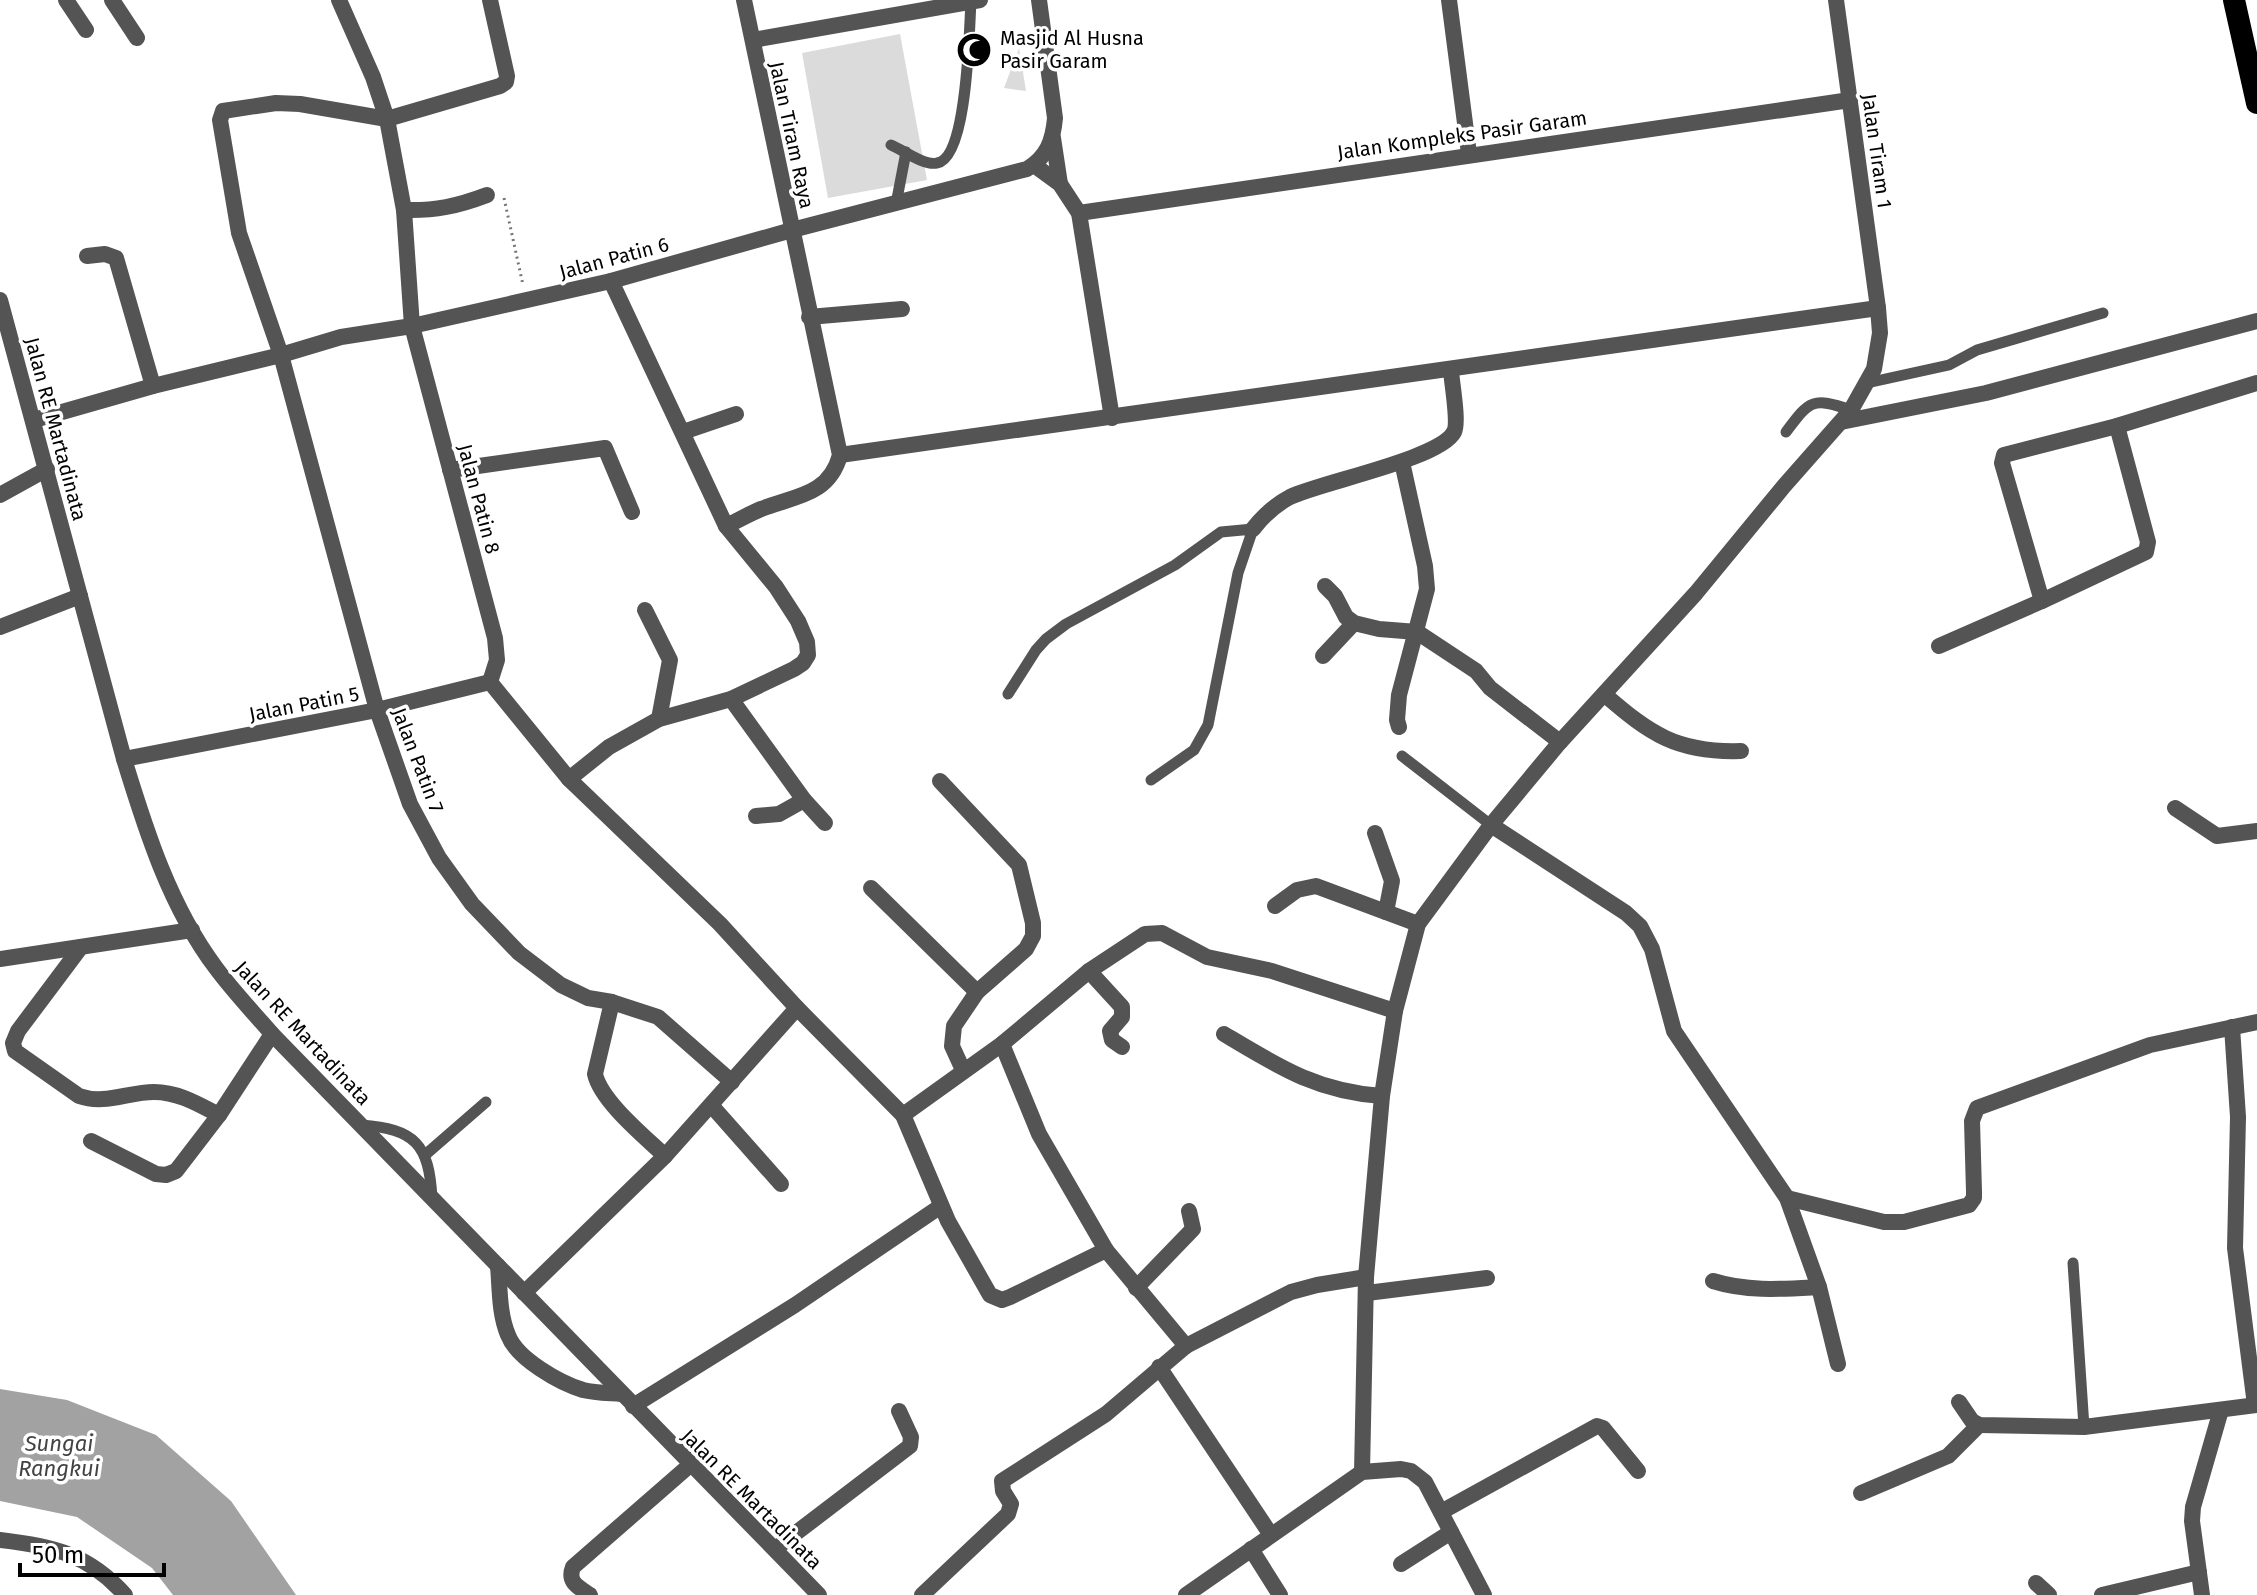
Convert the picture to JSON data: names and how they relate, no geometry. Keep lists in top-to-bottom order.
{
  "streets": {
    "street": [
      "Jalan Tiram Raya",
      "Jalan Kompleks Pasir Garam",
      "Jalan Tiram 1",
      "Jalan Patin 6",
      "Jalan RE Martadinata",
      "Jalan Patin 8",
      "Jalan Patin 5",
      "Jalan Patin 7"
    ]
  },
  "crossings": [
    ["Jalan Tiram Raya", "Jalan Patin 6"],
    ["Jalan Kompleks Pasir Garam", "Jalan Tiram 1"],
    ["Jalan Patin 6", "Jalan RE Martadinata"],
    ["Jalan Patin 6", "Jalan Patin 8"],
    ["Jalan Patin 6", "Jalan Patin 7"],
    ["Jalan RE Martadinata", "Jalan Patin 5"],
    ["Jalan Patin 8", "Jalan Patin 5"],
    ["Jalan Patin 8", "Jalan Patin 7"],
    ["Jalan Patin 5", "Jalan Patin 7"]
  ],
  "water": ["Sungai Rangkui"],
  "places": {
    "mosque": ["Masjid Al Husna Pasir Garam"]
  },
  "scale_bar": "50 m"
}
